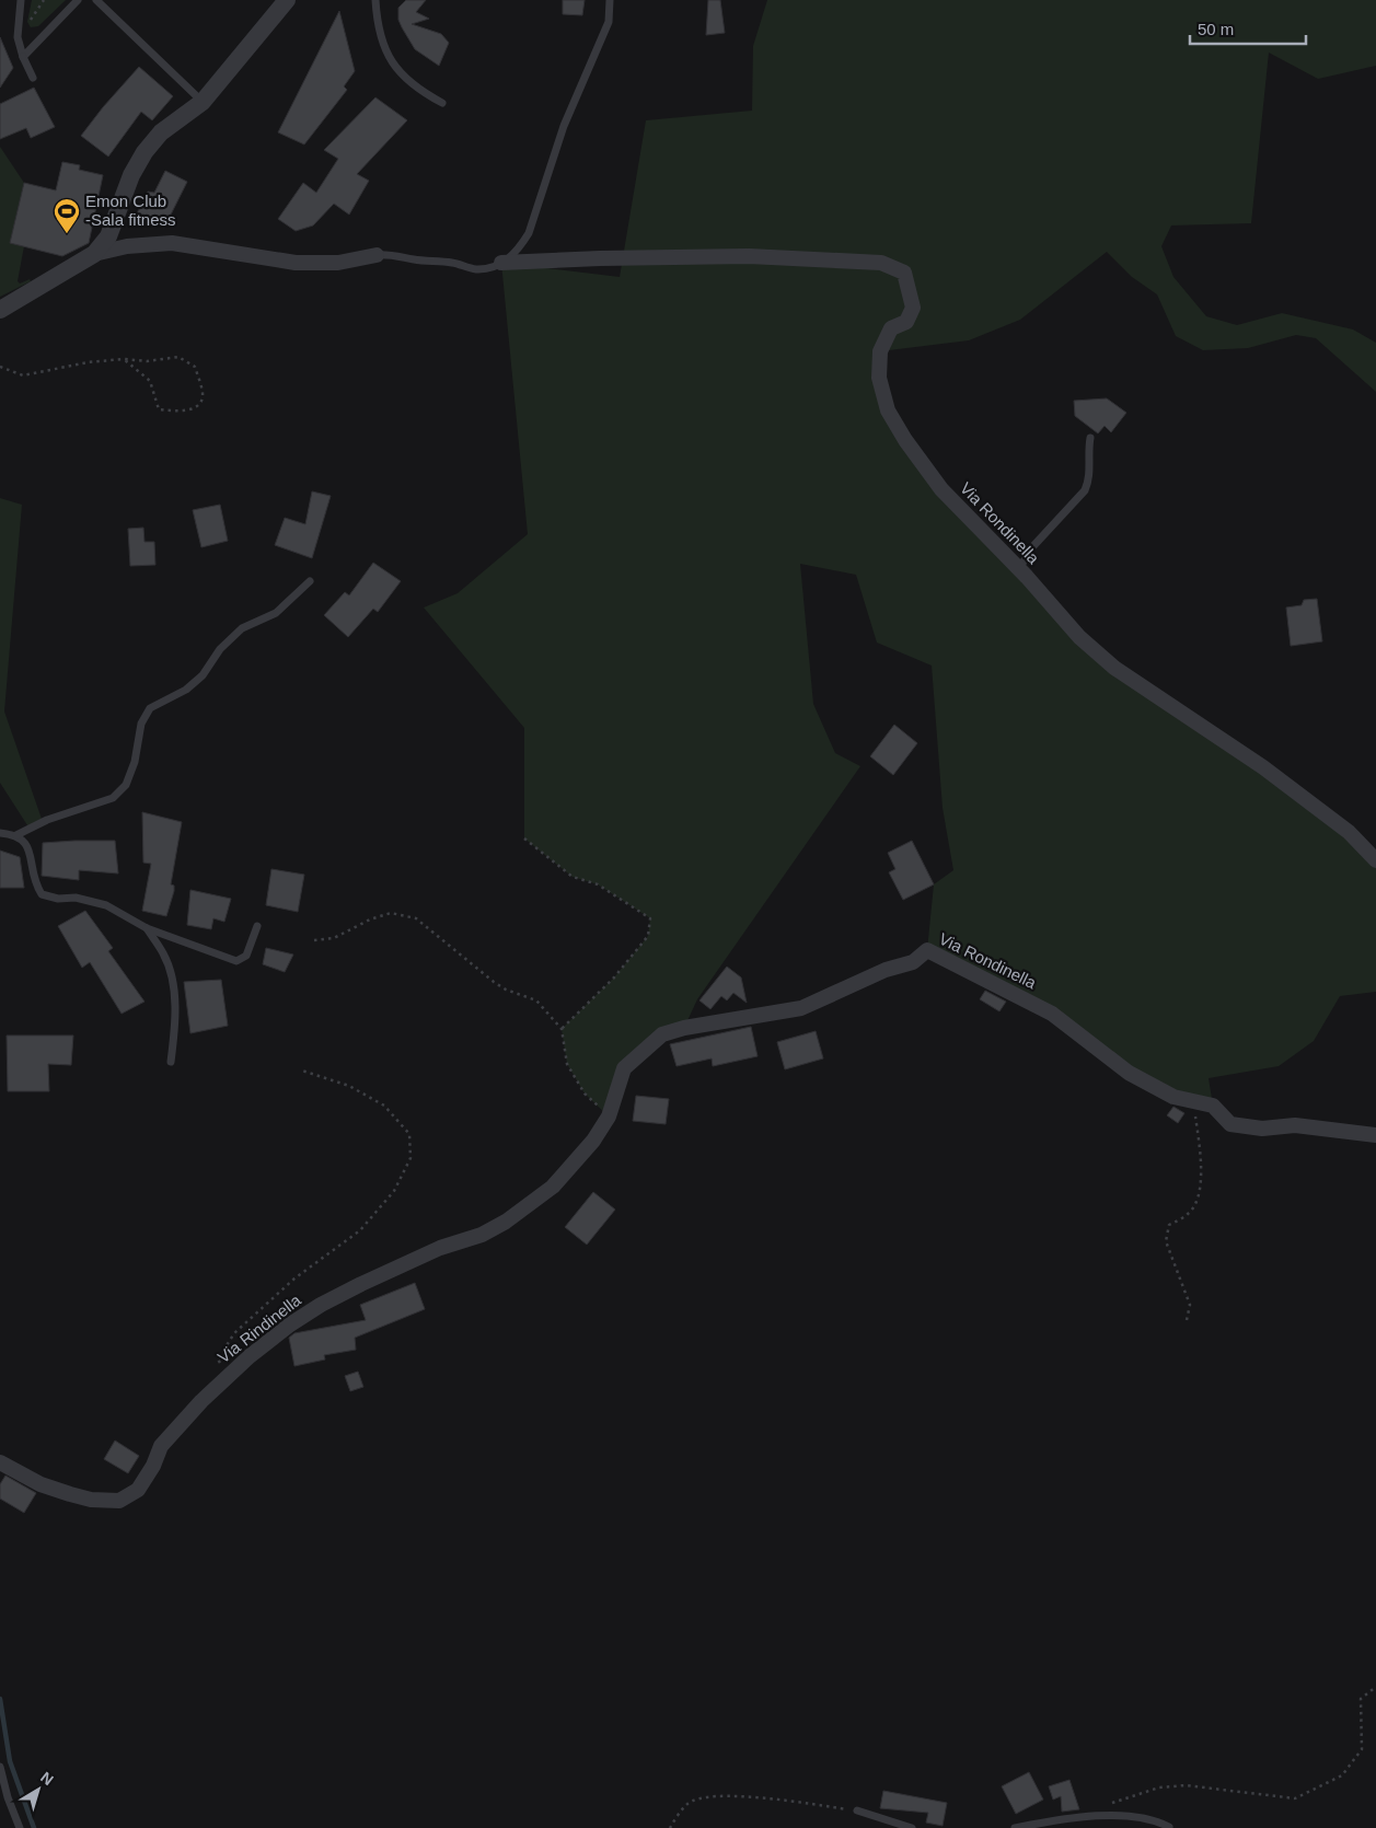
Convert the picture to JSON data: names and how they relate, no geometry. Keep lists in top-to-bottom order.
{
  "streets": {
    "street": ["Via Rondinella", "Via Rindinella"]
  },
  "crossings": [
    ["Via Rondinella", "Via Rindinella"]
  ],
  "places": {
    "sports": ["Emon Club -Sala fitness"]
  },
  "scale_bar": "50 m",
  "north": "top right"
}
